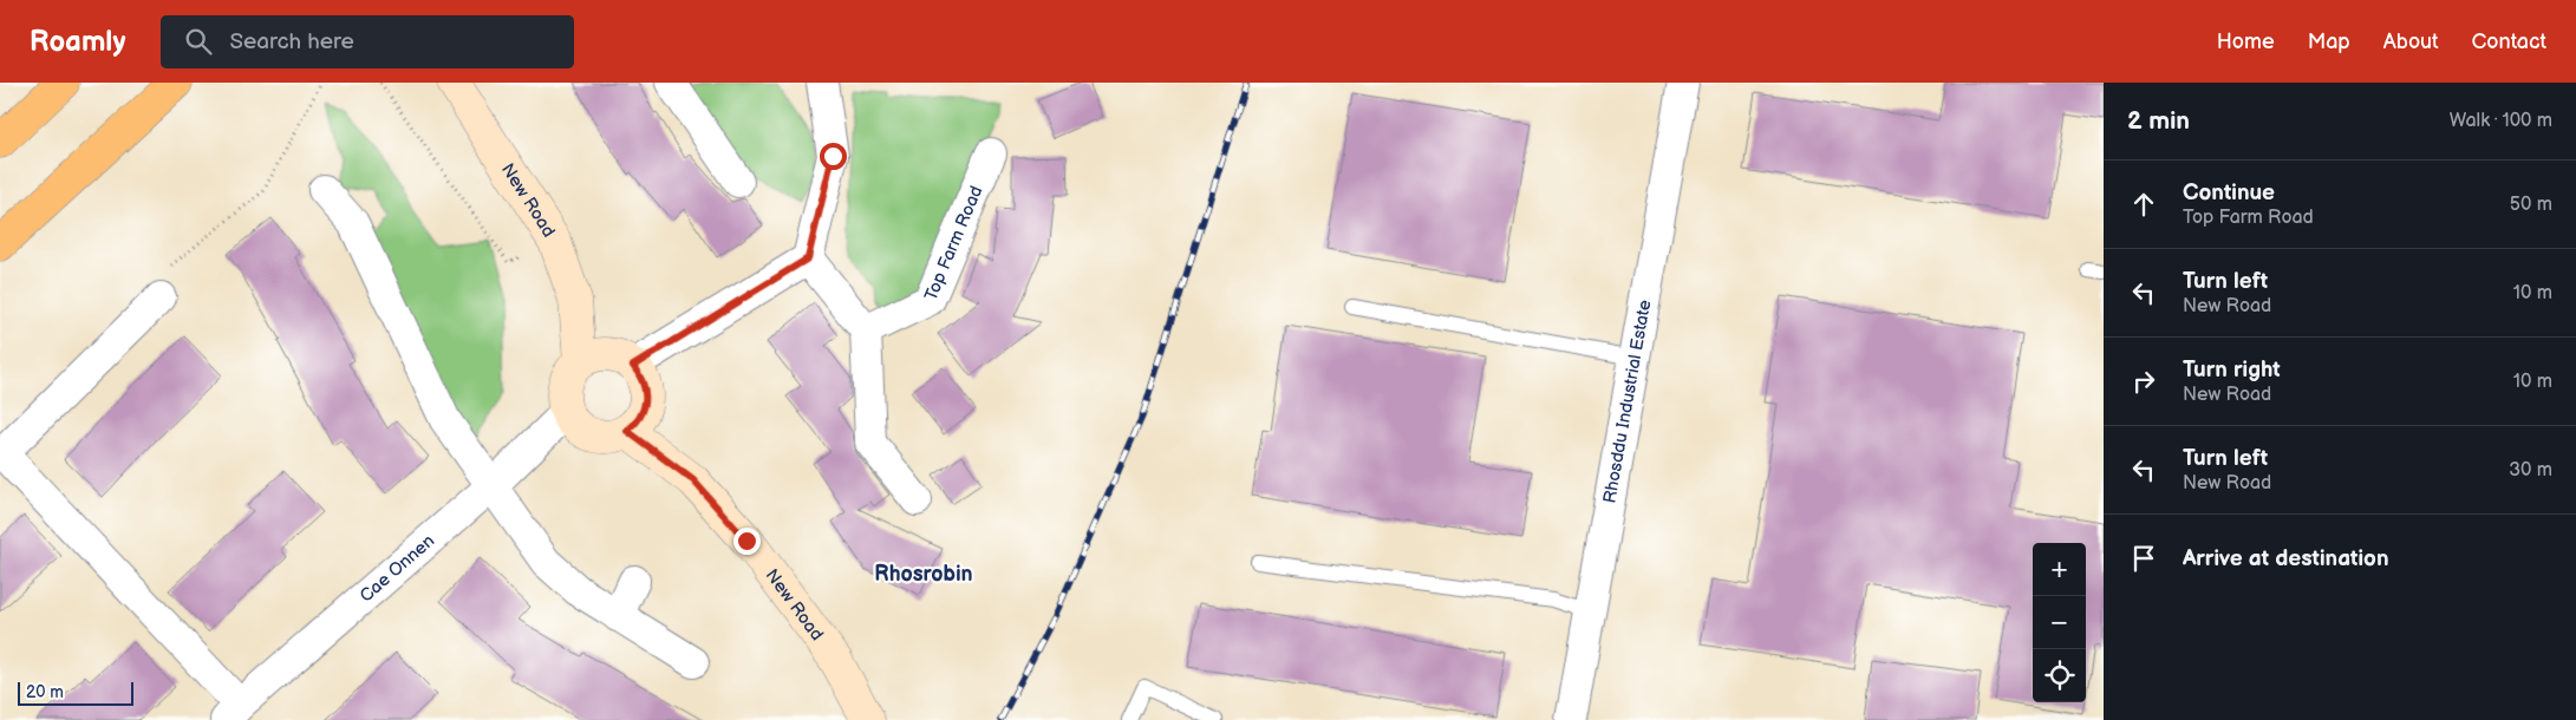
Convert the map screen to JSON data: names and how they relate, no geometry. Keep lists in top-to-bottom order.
{
  "streets": {
    "main road": ["New Road"],
    "street": ["Top Farm Road", "Rhosddu Industrial Estate", "Cae Onnen"]
  },
  "crossings": [
    ["New Road", "Cae Onnen"]
  ],
  "districts": ["Rhosrobin"],
  "scale_bar": "20 m",
  "page": {
    "header": "Roamly",
    "search": "Search here",
    "nav": [
      "Home",
      "Map",
      "About",
      "Contact"
    ],
    "heading": ["2 min", "Walk · 100 m"],
    "list": [
      ["Continue", "Top Farm Road", "50 m"],
      ["Turn left", "New Road", "10 m"],
      ["Turn right", "New Road", "10 m"],
      ["Turn left", "New Road", "30 m"],
      "Arrive at destination"
    ],
    "map_buttons": ["+", "−"],
    "scale": "20 m"
  }
}
